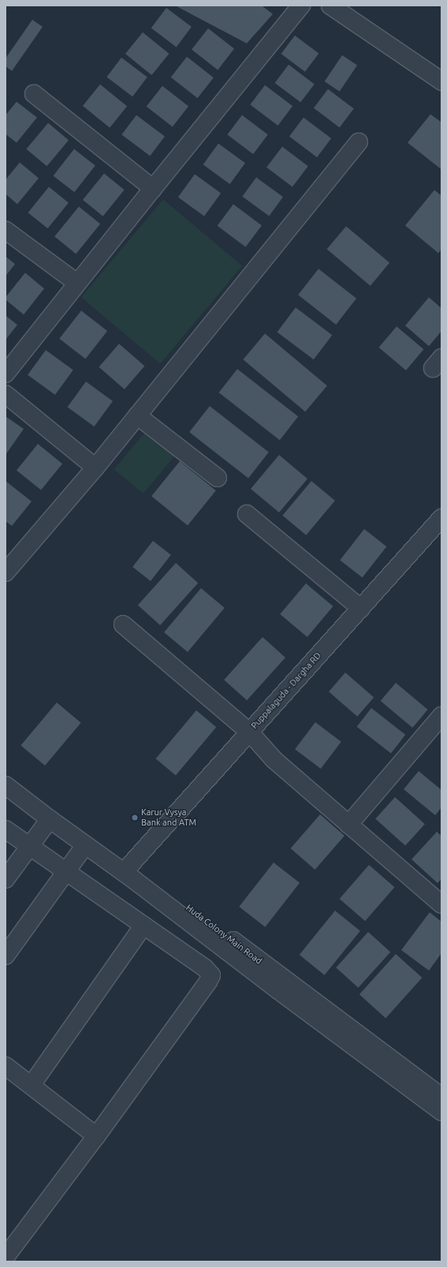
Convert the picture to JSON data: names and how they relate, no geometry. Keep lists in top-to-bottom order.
{
  "streets": {
    "street": ["Puppalaguda - Dargha RD", "Huda Colony Main Road"]
  },
  "crossings": [
    ["Puppalaguda - Dargha RD", "Huda Colony Main Road"]
  ],
  "places": ["Karur Vysya Bank and ATM"]
}
